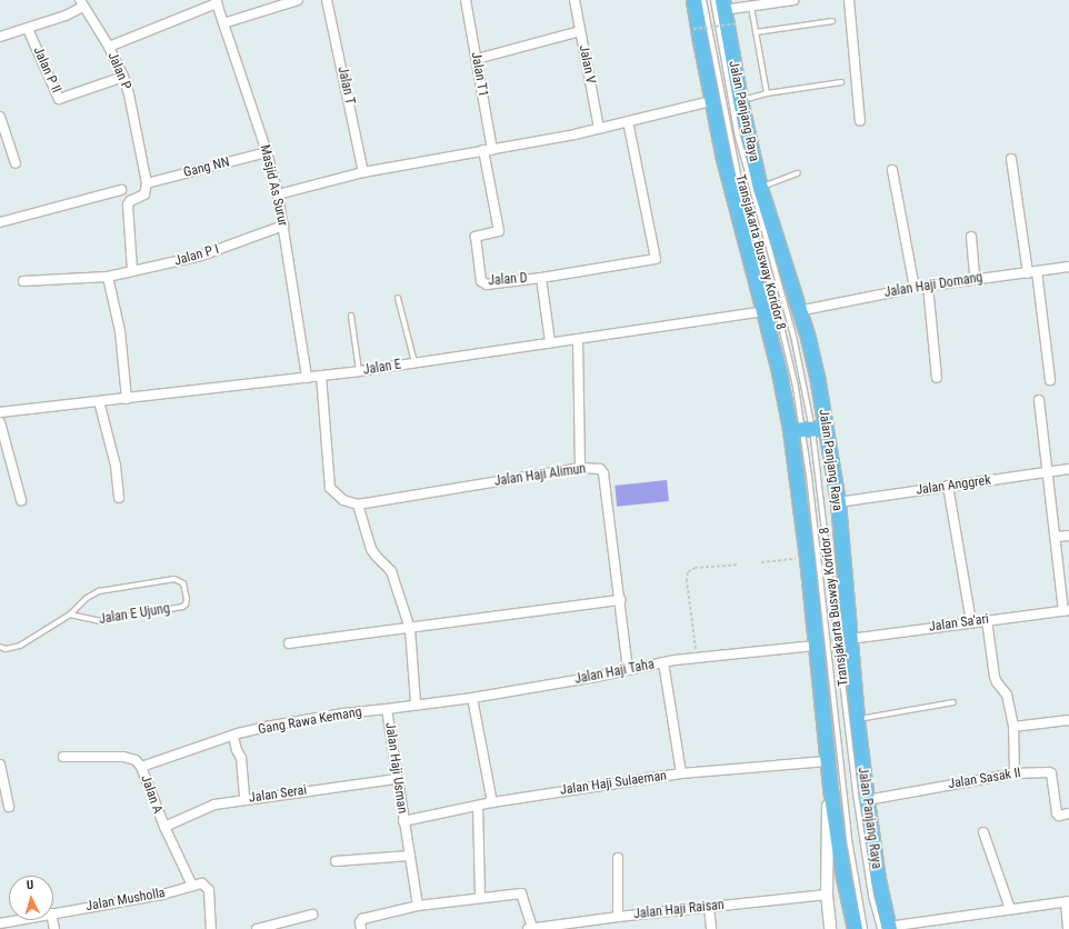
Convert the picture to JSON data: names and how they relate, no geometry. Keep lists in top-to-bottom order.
{
  "streets": {
    "main road": ["Jalan Panjang Raya"],
    "street": [
      "Jalan V",
      "Jalan P II",
      "Jalan P",
      "Jalan T1",
      "Jalan T",
      "Gang NN",
      "Masjid As Surur",
      "Jalan P I",
      "Jalan D",
      "Jalan Haji Domang",
      "Jalan E",
      "Jalan Haji Alimun",
      "Jalan Anggrek",
      "Jalan Sa'ari",
      "Jalan Haji Taha",
      "Gang Rawa Kemang",
      "Jalan Haji Usman",
      "Jalan Sasak II",
      "Jalan Haji Sulaeman",
      "Jalan A",
      "Jalan Serai",
      "Jalan Musholla",
      "Jalan Haji Raisan"
    ],
    "lane": ["Transjakarta Busway Koridor 8", "Jalan E Ujung"]
  },
  "crossings": [
    ["Jalan P II", "Jalan P"],
    ["Jalan P", "Gang NN"],
    ["Jalan P", "Masjid As Surur"],
    ["Jalan T1", "Jalan D"],
    ["Jalan Panjang Raya", "Transjakarta Busway Koridor 8"],
    ["Jalan Panjang Raya", "Jalan Haji Domang"],
    ["Jalan Panjang Raya", "Jalan E"],
    ["Jalan Panjang Raya", "Jalan Anggrek"],
    ["Jalan Panjang Raya", "Jalan Sa'ari"],
    ["Jalan Panjang Raya", "Jalan Haji Taha"],
    ["Jalan Panjang Raya", "Jalan Sasak II"],
    ["Jalan Panjang Raya", "Jalan Haji Sulaeman"],
    ["Gang NN", "Masjid As Surur"],
    ["Masjid As Surur", "Jalan P I"],
    ["Masjid As Surur", "Jalan E"],
    ["Jalan D", "Jalan E"],
    ["Jalan Haji Alimun", "Jalan Haji Taha"],
    ["Jalan Haji Taha", "Jalan Haji Usman"],
    ["Gang Rawa Kemang", "Jalan Haji Usman"],
    ["Gang Rawa Kemang", "Jalan A"],
    ["Jalan Haji Usman", "Jalan Haji Sulaeman"],
    ["Jalan Haji Usman", "Jalan Serai"],
    ["Jalan Haji Usman", "Jalan Haji Raisan"],
    ["Jalan A", "Jalan Serai"],
    ["Jalan A", "Jalan Musholla"]
  ],
  "north": "top"
}
